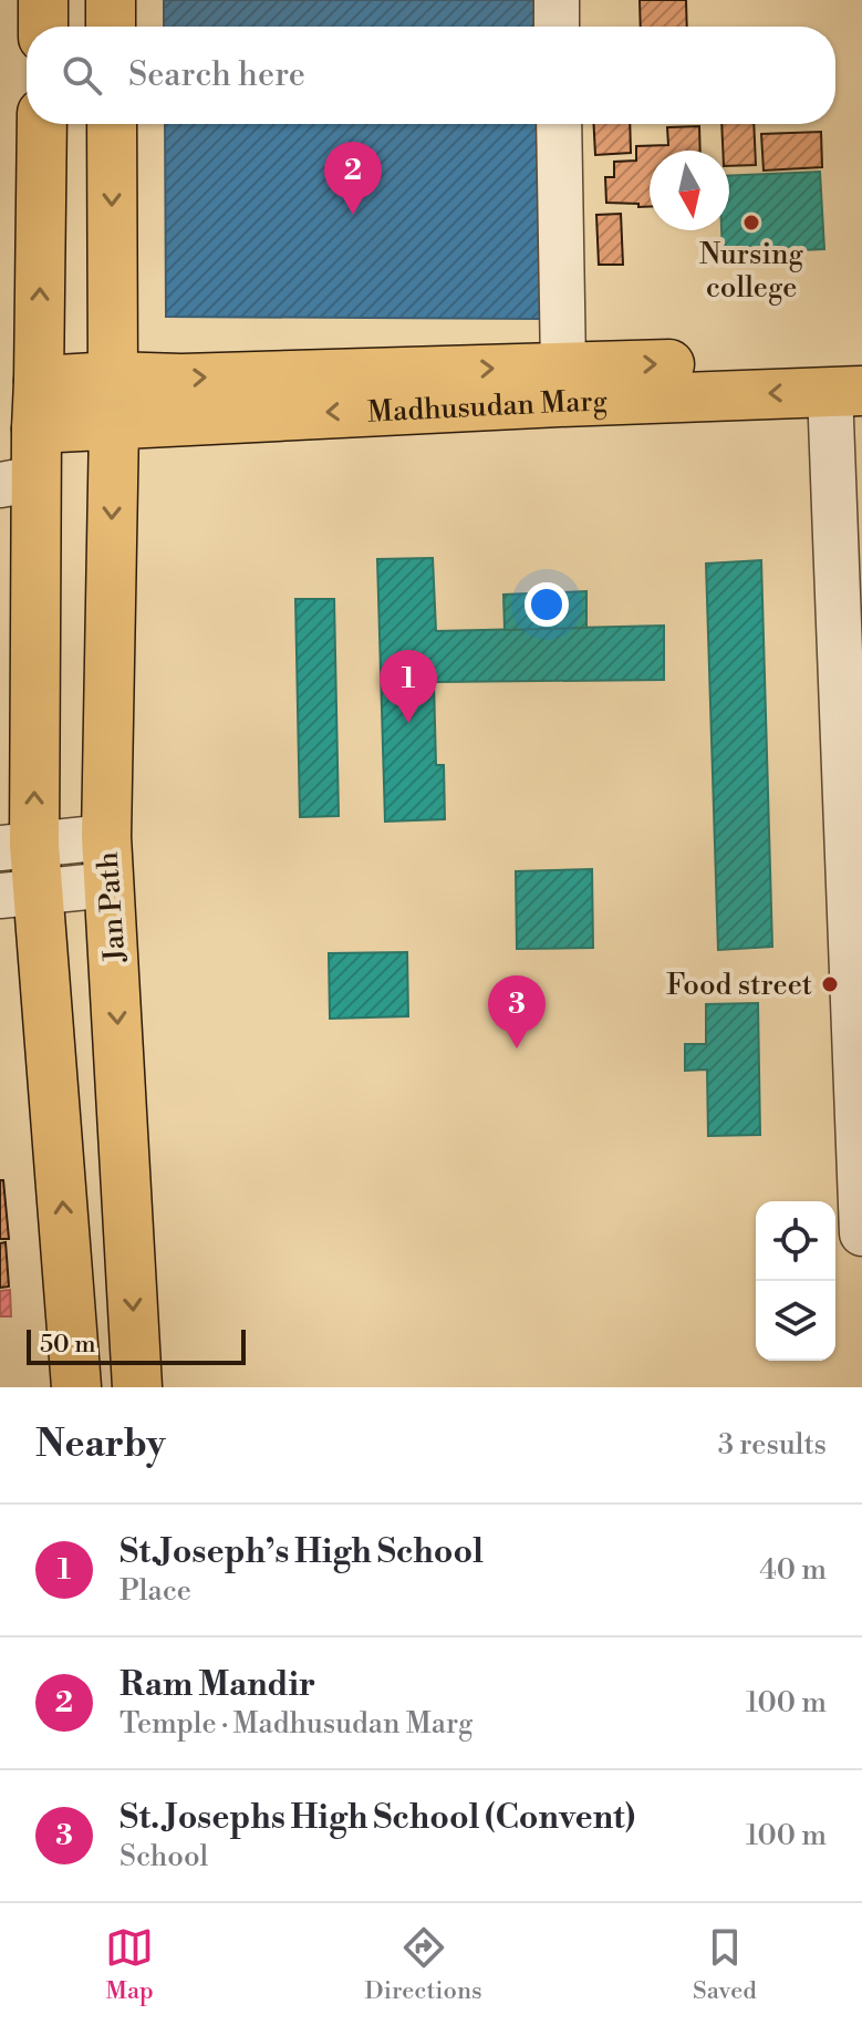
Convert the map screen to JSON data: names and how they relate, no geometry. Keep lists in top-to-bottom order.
{
  "streets": {
    "main road": ["Madhusudan Marg", "Jan Path"]
  },
  "crossings": [
    ["Madhusudan Marg", "Jan Path"]
  ],
  "places": ["Nursing college", "Food street"],
  "scale_bar": "50 m",
  "north": "bottom",
  "page": {
    "search": "Search here",
    "pins": ["2", "1", "3"],
    "scale": "50 m",
    "heading": ["Nearby", "3 results"],
    "list": [
      {
        "mark": "1",
        "name": "St.Joseph’s High School",
        "note": "Place",
        "value": "40 m"
      },
      {
        "mark": "2",
        "name": "Ram Mandir",
        "note": "Temple · Madhusudan Marg",
        "value": "100 m"
      },
      {
        "mark": "3",
        "name": "St. Josephs High School (Convent)",
        "note": "School",
        "value": "100 m"
      }
    ],
    "nav": ["Map", "Directions", "Saved"]
  }
}
